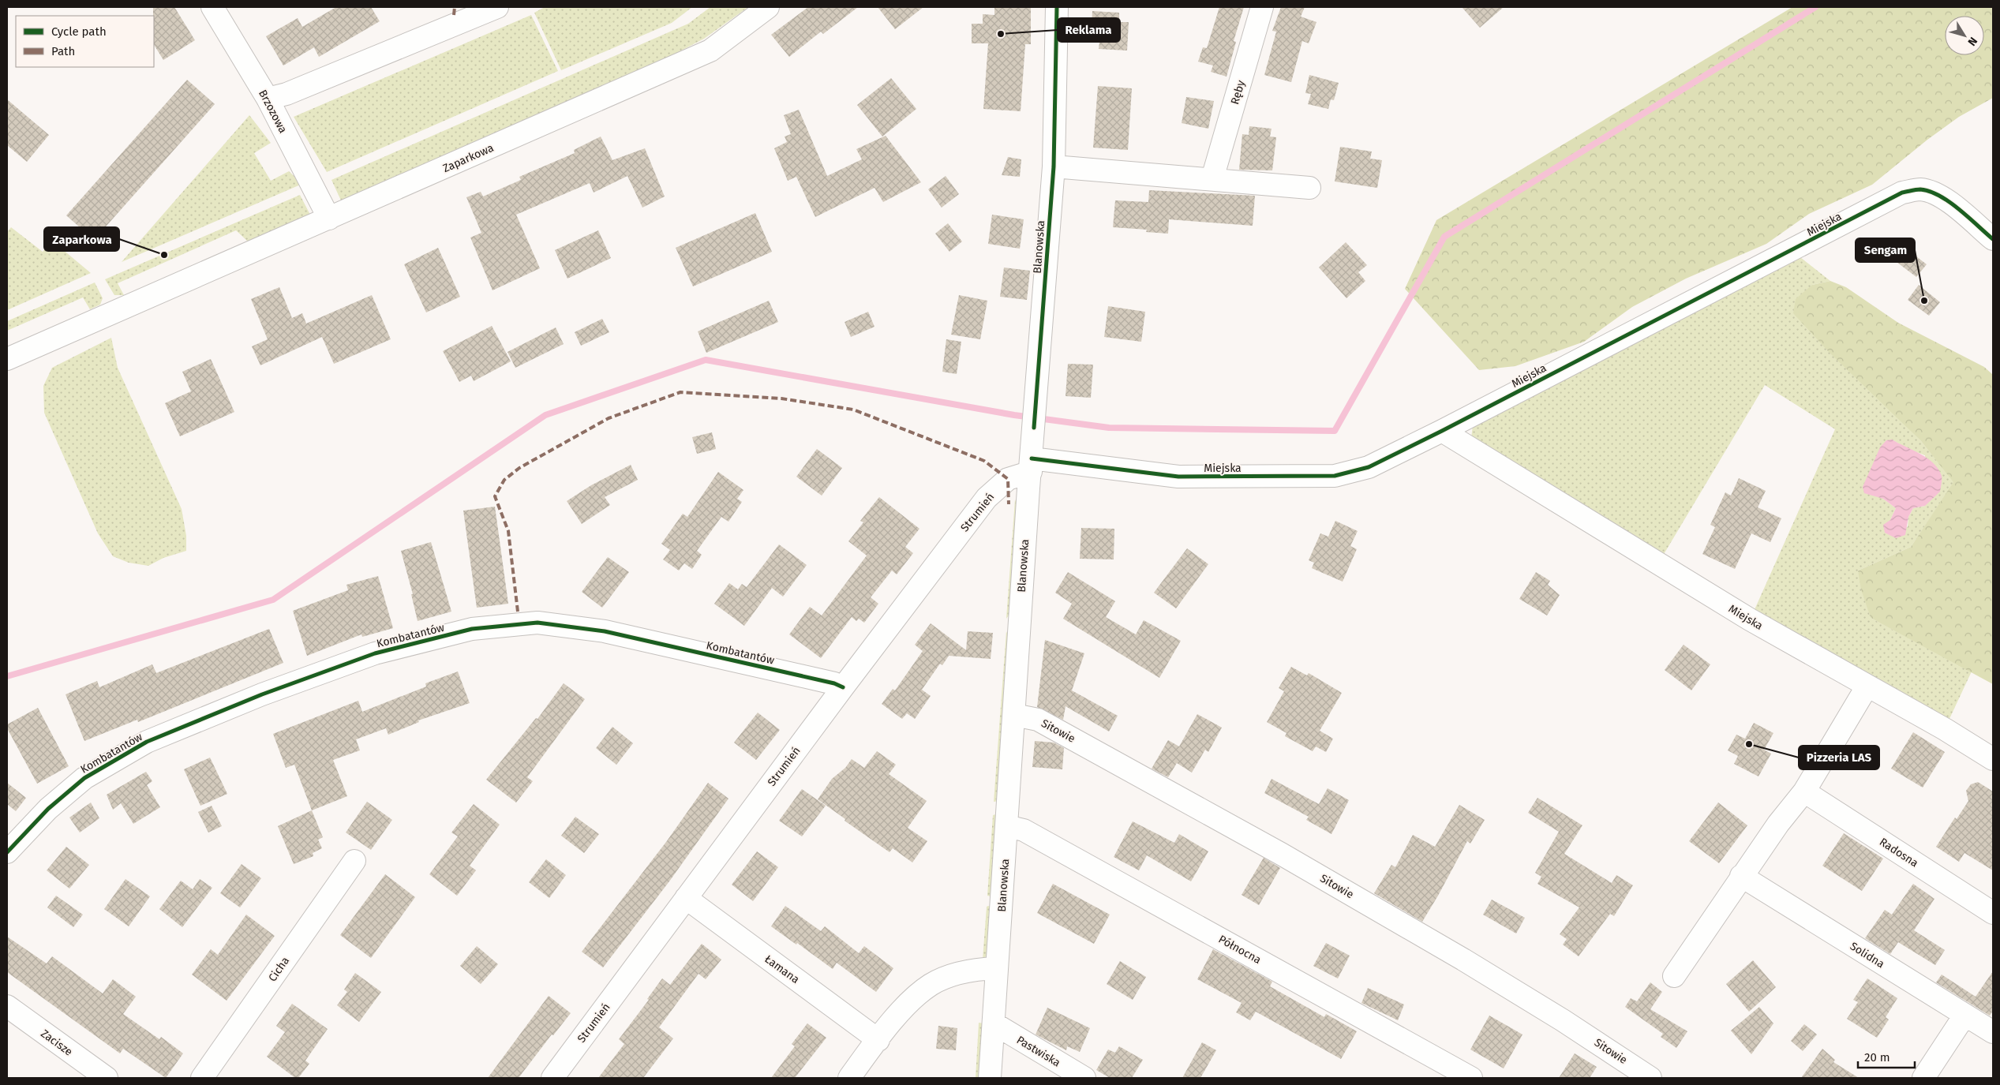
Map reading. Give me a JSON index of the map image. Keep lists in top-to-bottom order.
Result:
{
  "streets": {
    "street": [
      "Ręby",
      "Brzozowa",
      "Zaparkowa",
      "Miejska",
      "Blanowska",
      "Strumień",
      "Kombatantów",
      "Sitowie",
      "Radosna",
      "Północna",
      "Solidna",
      "Cicha",
      "Łamana",
      "Zacisze",
      "Pastwiska"
    ]
  },
  "crossings": [
    ["Brzozowa", "Zaparkowa"],
    ["Miejska", "Blanowska"],
    ["Miejska", "Strumień"],
    ["Blanowska", "Strumień"],
    ["Blanowska", "Sitowie"],
    ["Blanowska", "Północna"],
    ["Blanowska", "Pastwiska"],
    ["Strumień", "Kombatantów"],
    ["Strumień", "Łamana"]
  ],
  "places": [
    "Reklama",
    "Zaparkowa",
    "Sengam",
    "Pizzeria LAS"
  ],
  "legend": ["Cycle path", "Path"],
  "scale_bar": "20 m",
  "north": "bottom right"
}
